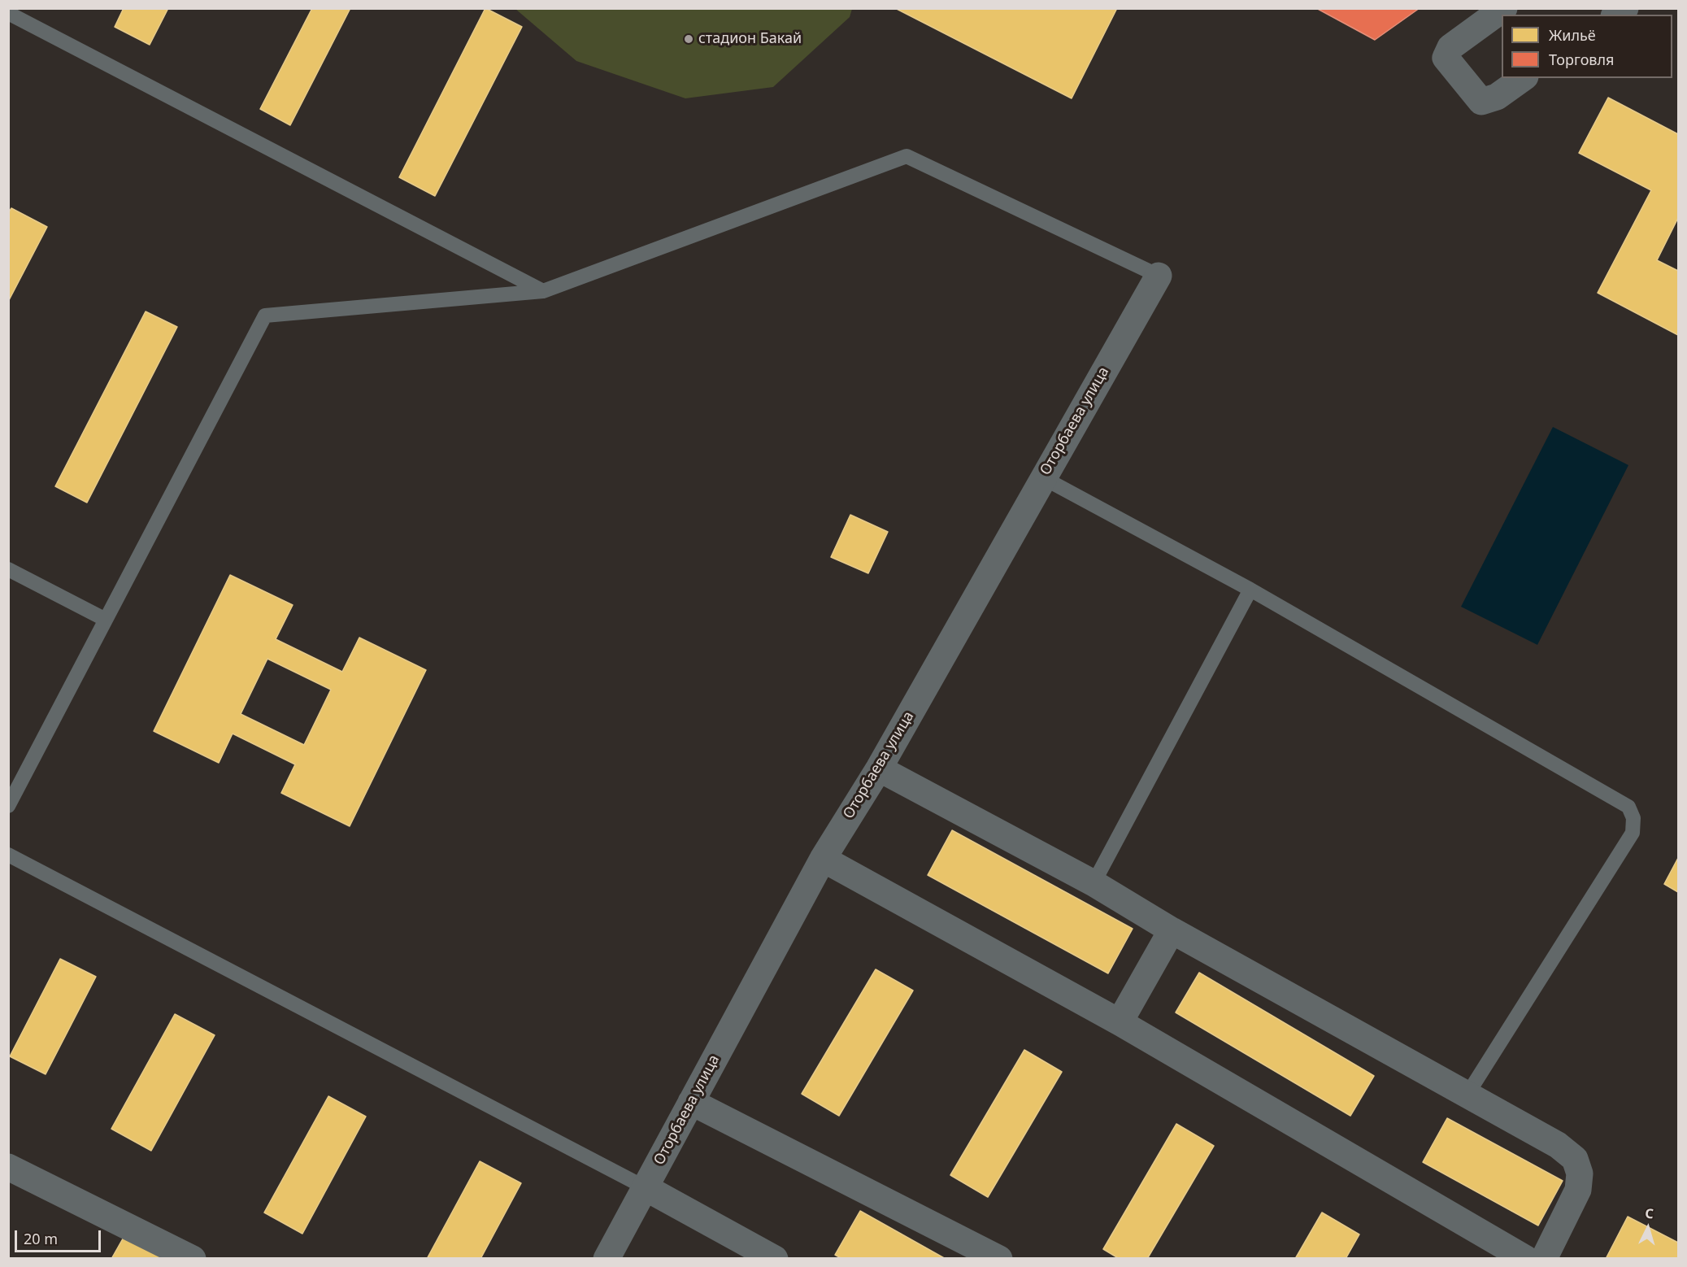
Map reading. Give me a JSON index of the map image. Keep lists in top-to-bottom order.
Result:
{
  "streets": {
    "street": ["Оторбаева улица"]
  },
  "places": ["стадион Бакай"],
  "legend": ["Жильё", "Торговля"],
  "scale_bar": "20 m",
  "north": "top"
}
